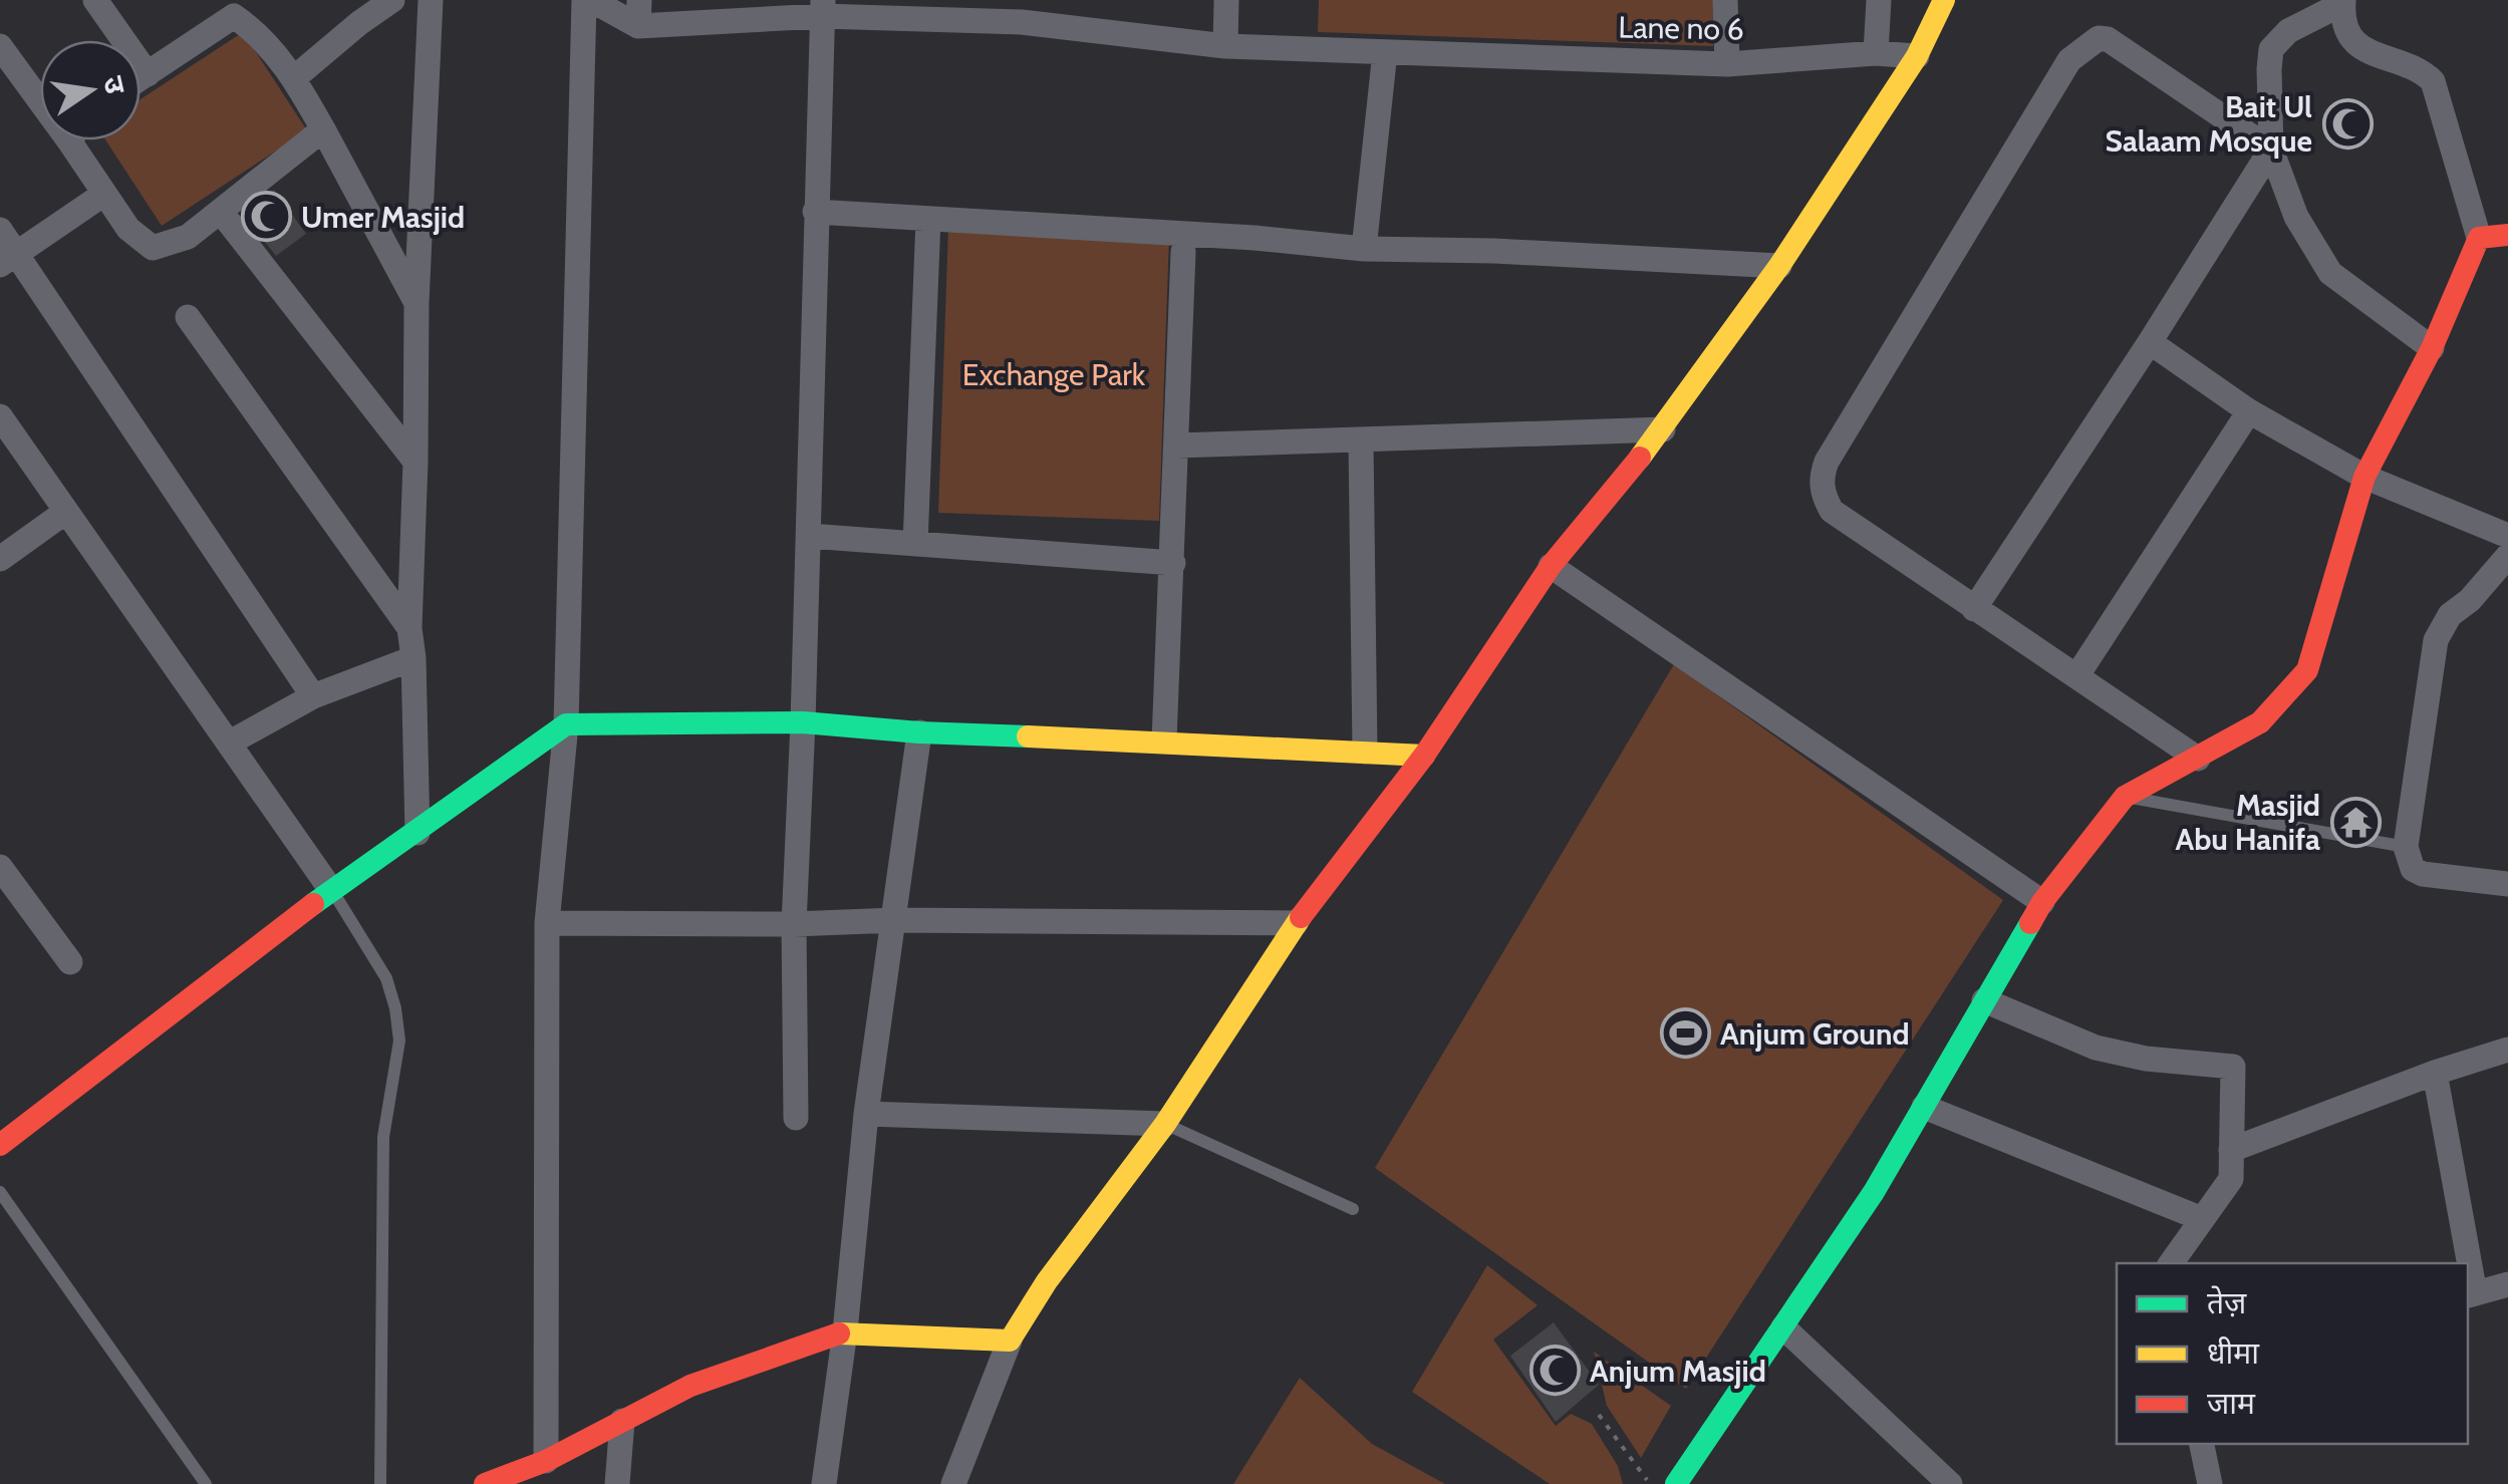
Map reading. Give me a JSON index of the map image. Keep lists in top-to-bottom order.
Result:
{
  "streets": {
    "street": ["Lane no 6"]
  },
  "parks": ["Exchange Park"],
  "places": {
    "mosque": ["Bait Ul Salaam Mosque", "Umer Masjid", "Anjum Masjid"],
    "temple": ["Masjid Abu Hanifa"],
    "sports": ["Anjum Ground"]
  },
  "legend": ["तेज़", "धीमा", "जाम"],
  "north": "right"
}
